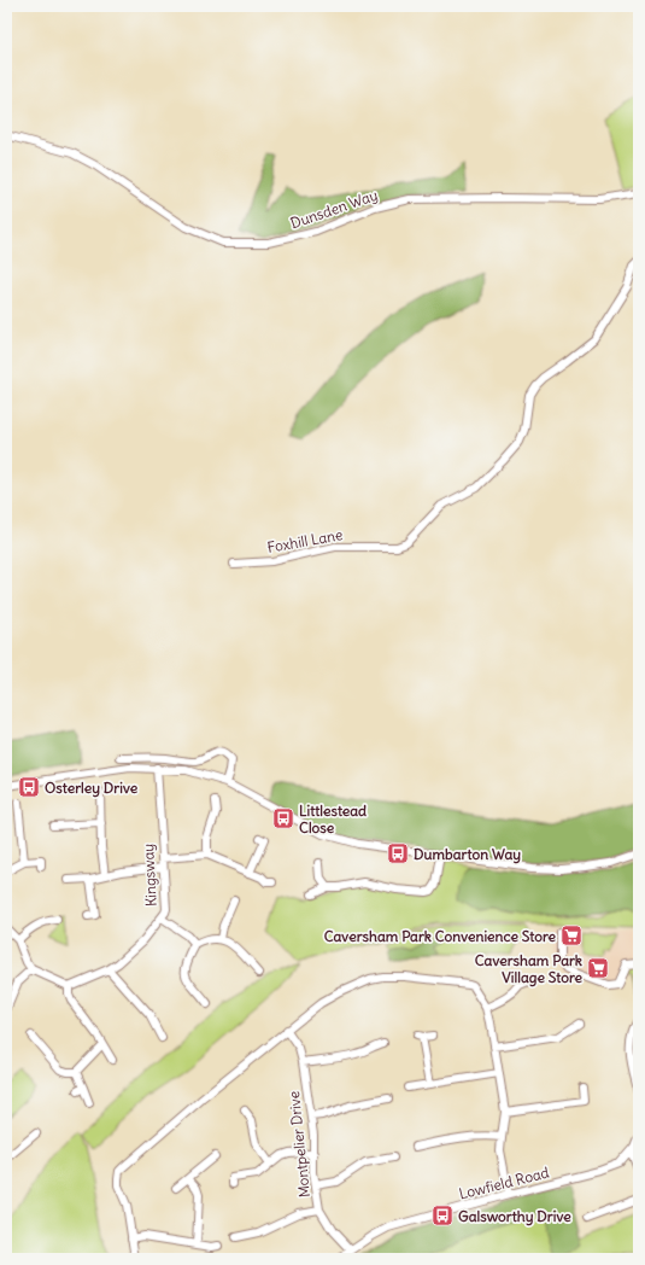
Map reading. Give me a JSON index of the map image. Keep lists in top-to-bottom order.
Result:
{
  "streets": {
    "street": [
      "Dunsden Way",
      "Foxhill Lane",
      "Kingsway",
      "Montpelier Drive",
      "Lowfield Road"
    ]
  },
  "crossings": [
    ["Montpelier Drive", "Lowfield Road"]
  ],
  "places": {
    "bus stop": [
      "Osterley Drive",
      "Littlestead Close",
      "Dumbarton Way",
      "Galsworthy Drive"
    ],
    "supermarket": ["Caversham Park Convenience Store", "Caversham Park Village Store"]
  }
}
